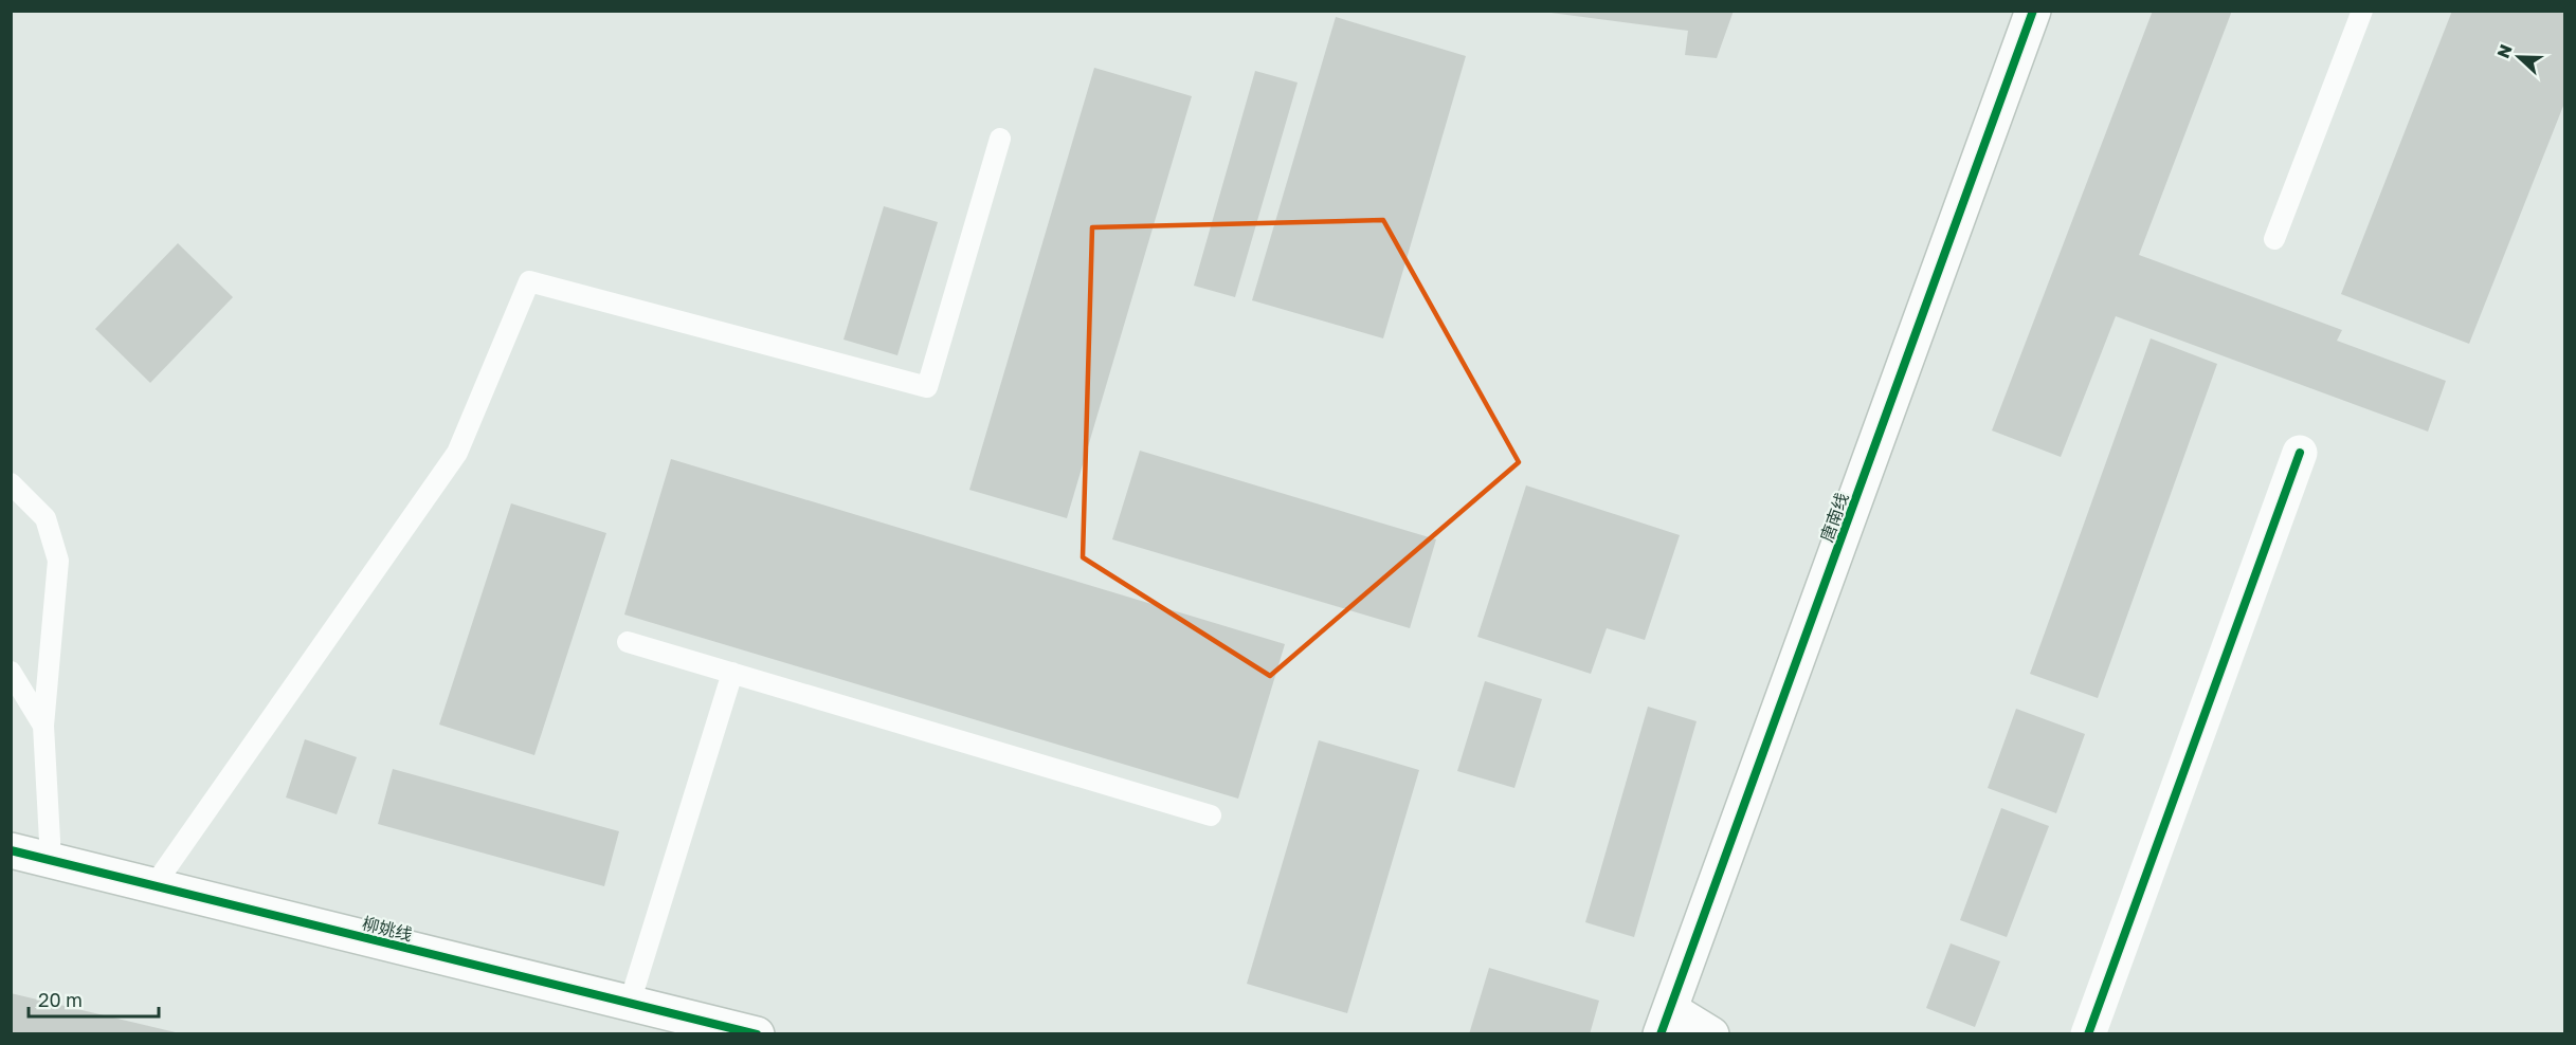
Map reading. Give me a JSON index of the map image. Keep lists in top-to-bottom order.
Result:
{
  "streets": {
    "street": ["唐南线", "柳姚线"]
  },
  "scale_bar": "20 m",
  "north": "left"
}
